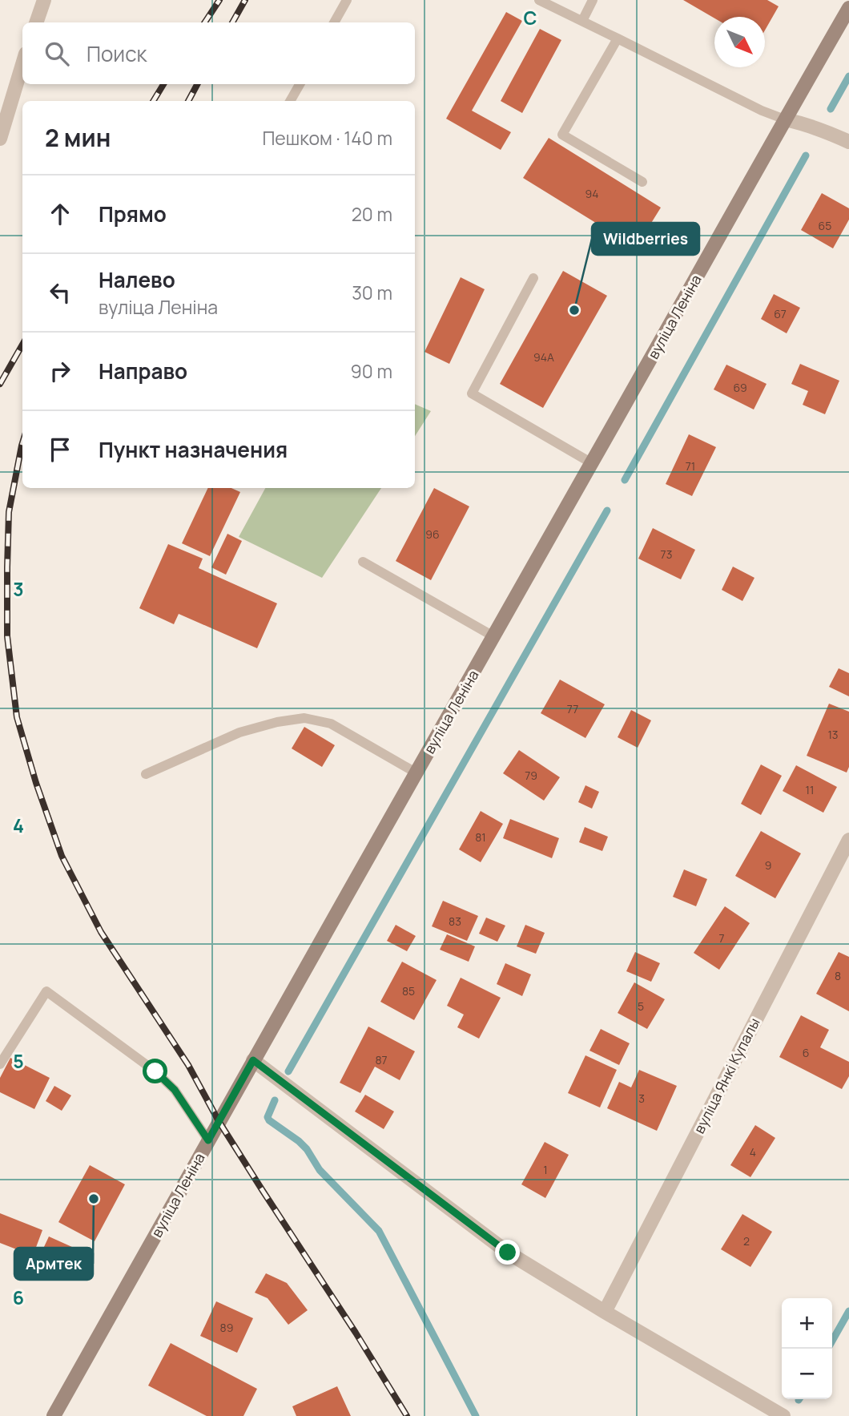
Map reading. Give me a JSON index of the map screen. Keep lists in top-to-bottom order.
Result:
{
  "streets": {
    "main road": ["вуліца Леніна"],
    "street": ["вуліца Янкі Купалы"]
  },
  "places": ["Wildberries", "Армтек"],
  "house_numbers": [
    "94",
    "65",
    "67",
    "94А",
    "69",
    "71",
    "96",
    "73",
    "77",
    "13",
    "79",
    "11",
    "81",
    "9",
    "83",
    "7",
    "8",
    "85",
    "5",
    "6",
    "87",
    "3",
    "4",
    "1",
    "2",
    "89"
  ],
  "north": "bottom right",
  "page": {
    "search": "Поиск",
    "heading": ["2 мин", "Пешком · 140 m"],
    "list": [
      ["Прямо", "20 m"],
      ["Налево", "вуліца Леніна", "30 m"],
      ["Направо", "90 m"],
      "Пункт назначения"
    ],
    "map_buttons": ["+", "−"]
  },
  "grid": {
    "columns": ["C"],
    "rows": [
      "3",
      "4",
      "5",
      "6"
    ]
  }
}
